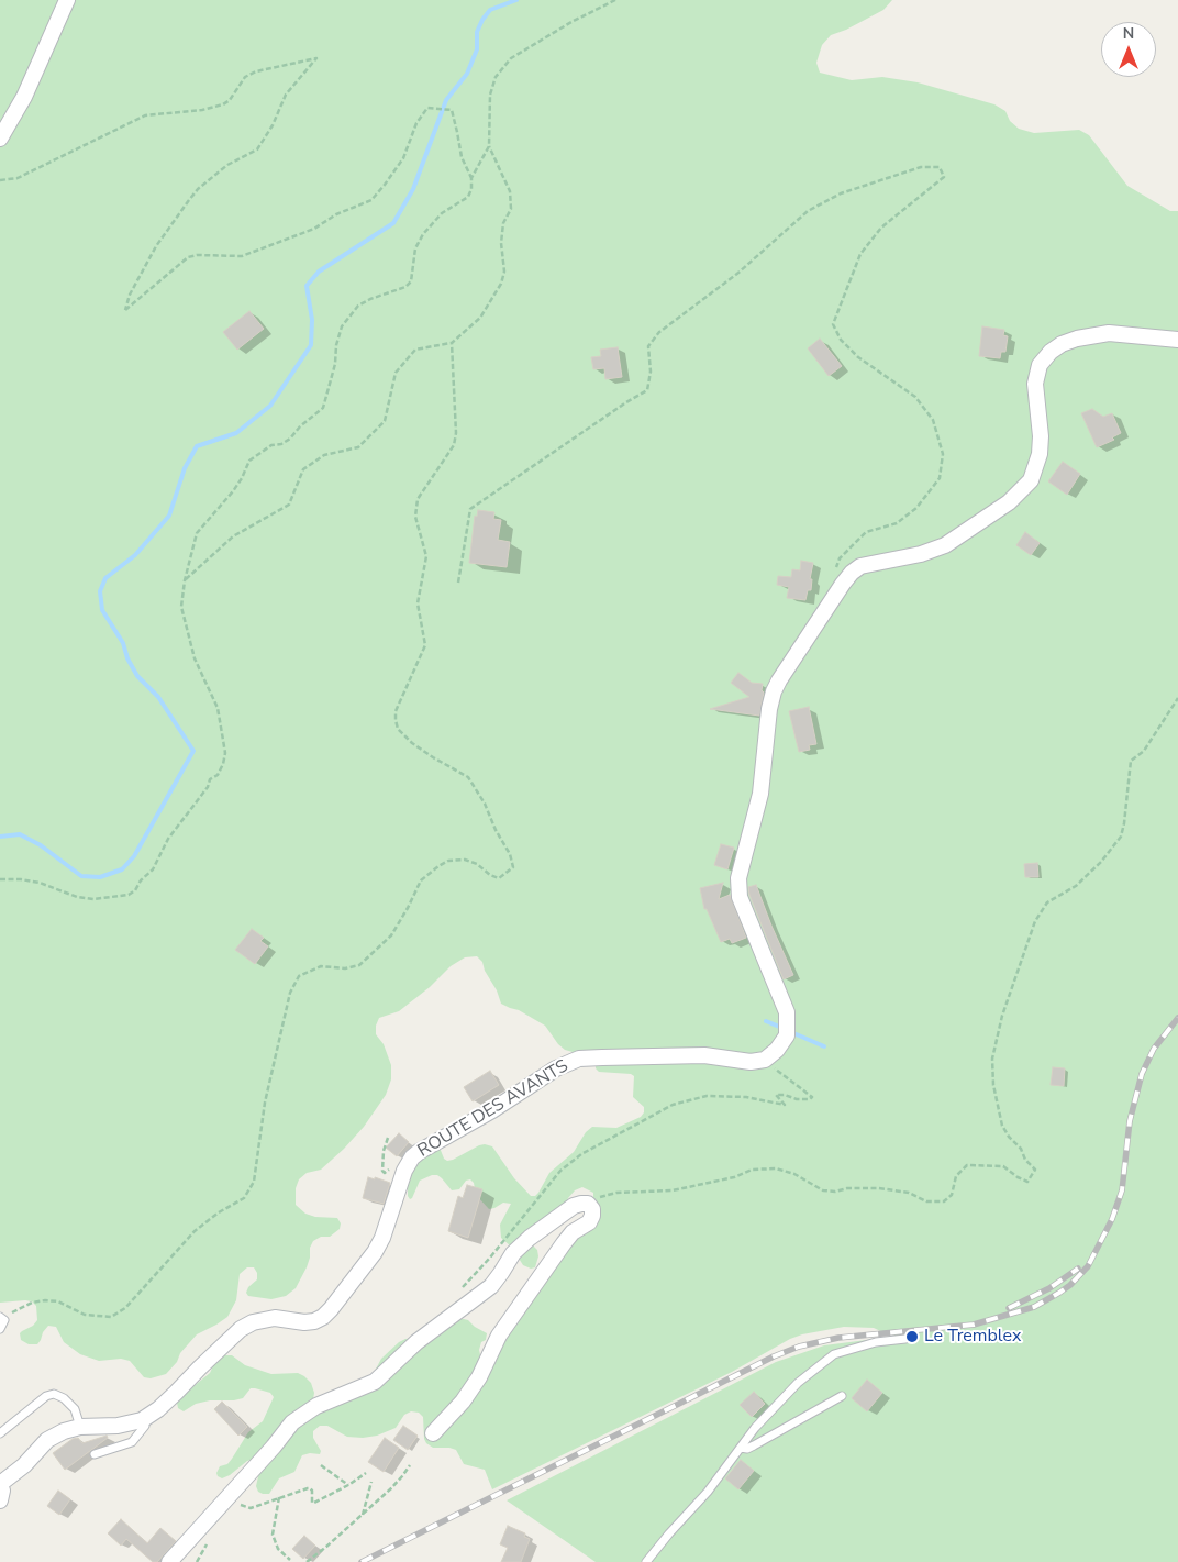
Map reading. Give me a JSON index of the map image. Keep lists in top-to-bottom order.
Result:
{
  "streets": {
    "street": ["ROUTE DES AVANTS"]
  },
  "places": ["Le Tremblex"],
  "north": "top"
}
